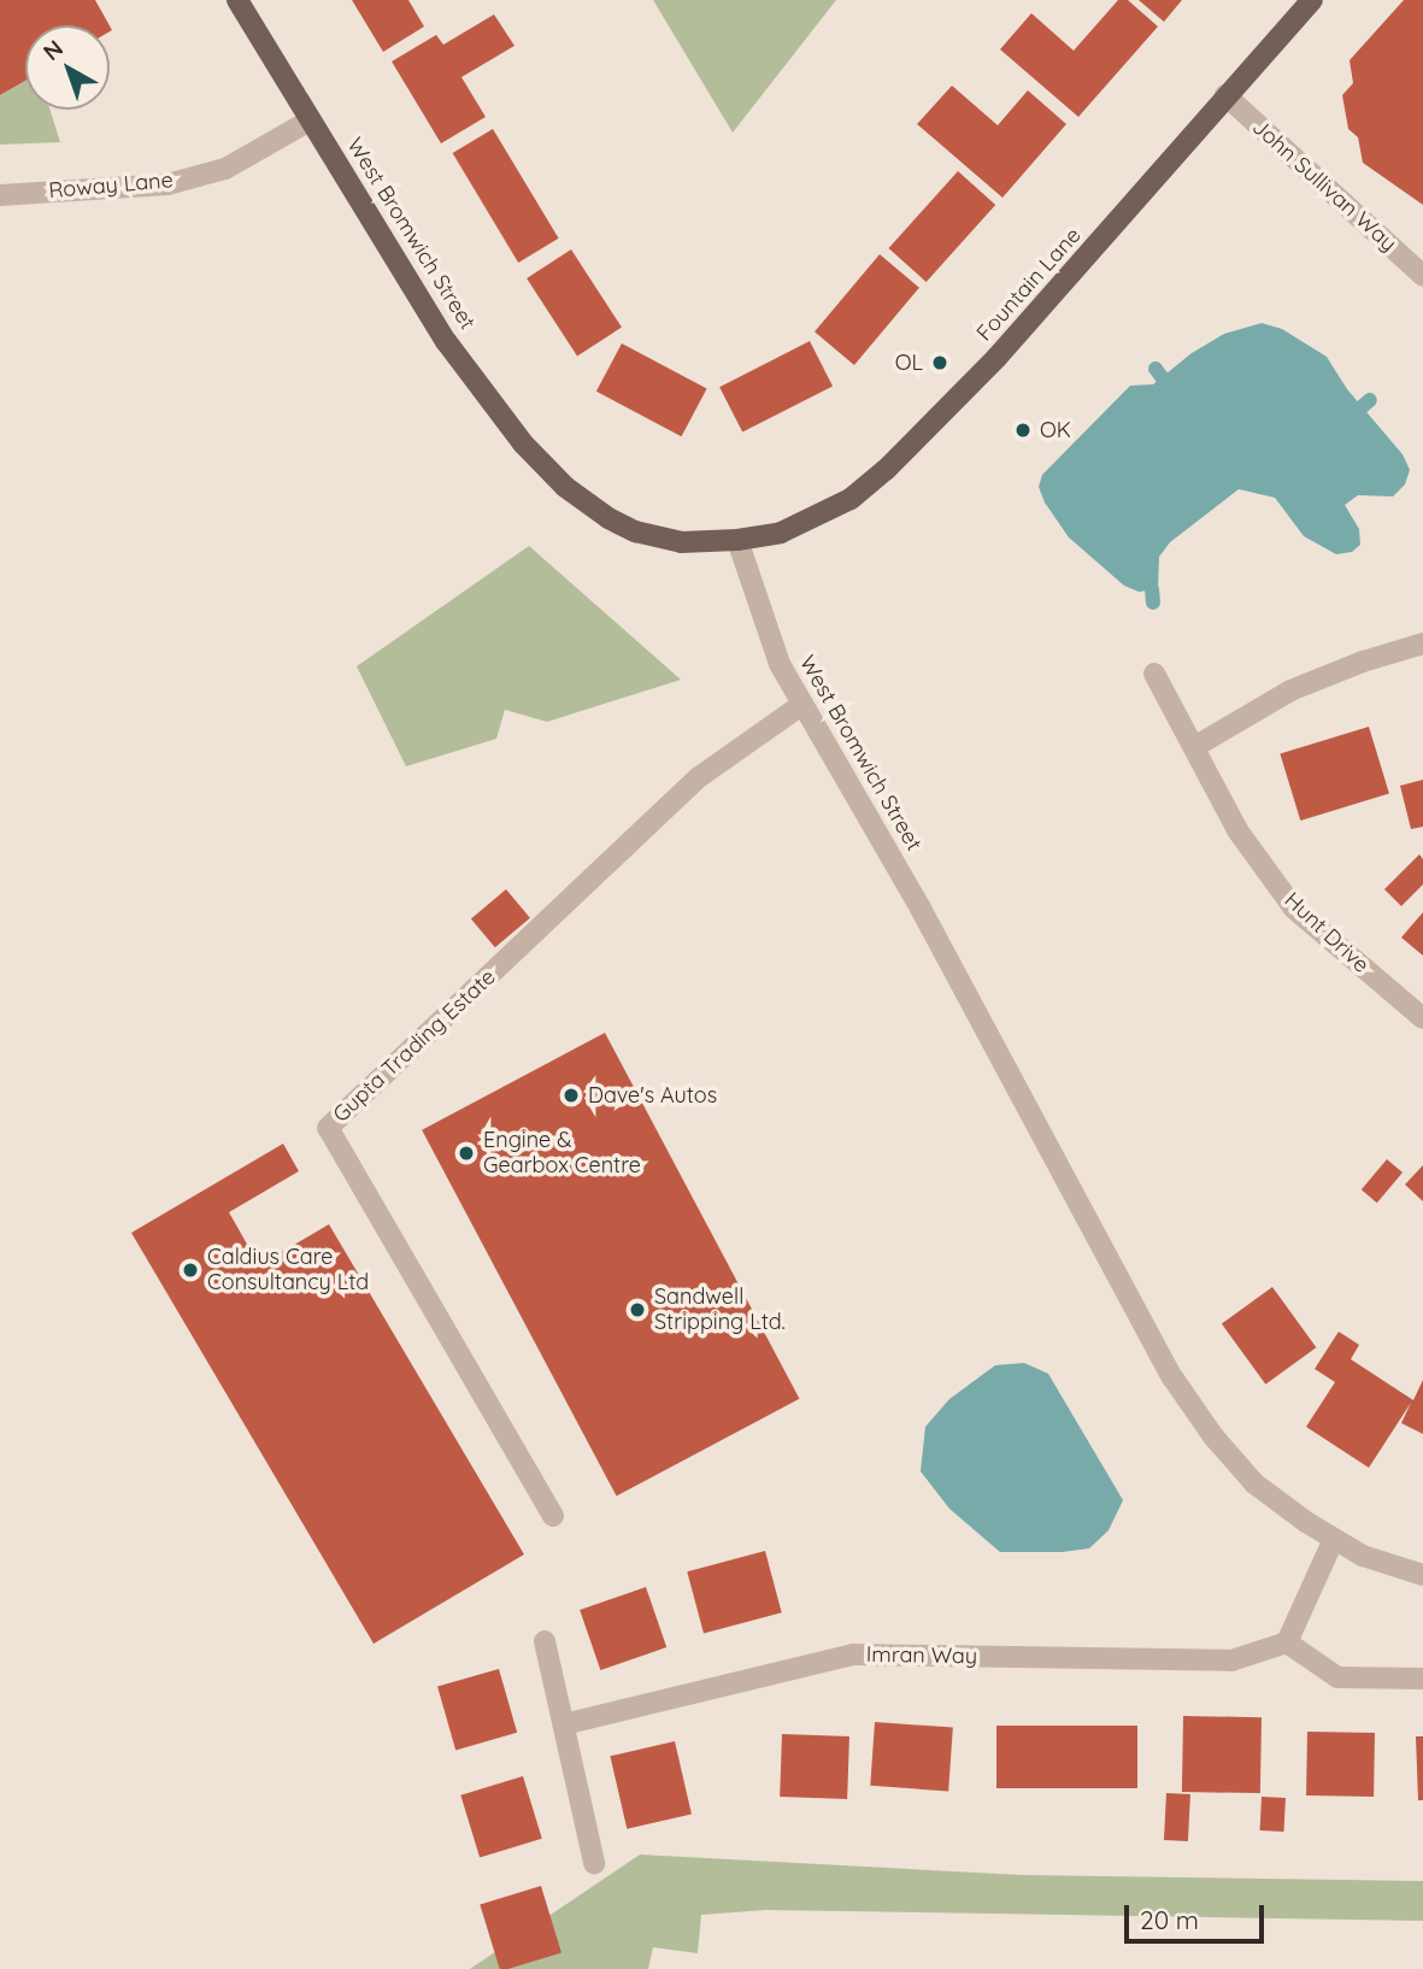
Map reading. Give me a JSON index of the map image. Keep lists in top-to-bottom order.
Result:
{
  "streets": {
    "main road": ["West Bromwich Street", "Fountain Lane"],
    "street": [
      "Roway Lane",
      "John Sullivan Way",
      "Hunt Drive",
      "Gupta Trading Estate",
      "Imran Way"
    ]
  },
  "crossings": [
    ["Roway Lane", "West Bromwich Street"],
    ["John Sullivan Way", "Fountain Lane"],
    ["West Bromwich Street", "Fountain Lane"],
    ["West Bromwich Street", "Gupta Trading Estate"]
  ],
  "places": [
    "OL",
    "OK",
    "Dave's Autos",
    "Engine & Gearbox Centre",
    "Caldius Care Consultancy Ltd",
    "Sandwell Stripping Ltd."
  ],
  "scale_bar": "20 m",
  "north": "top left"
}
